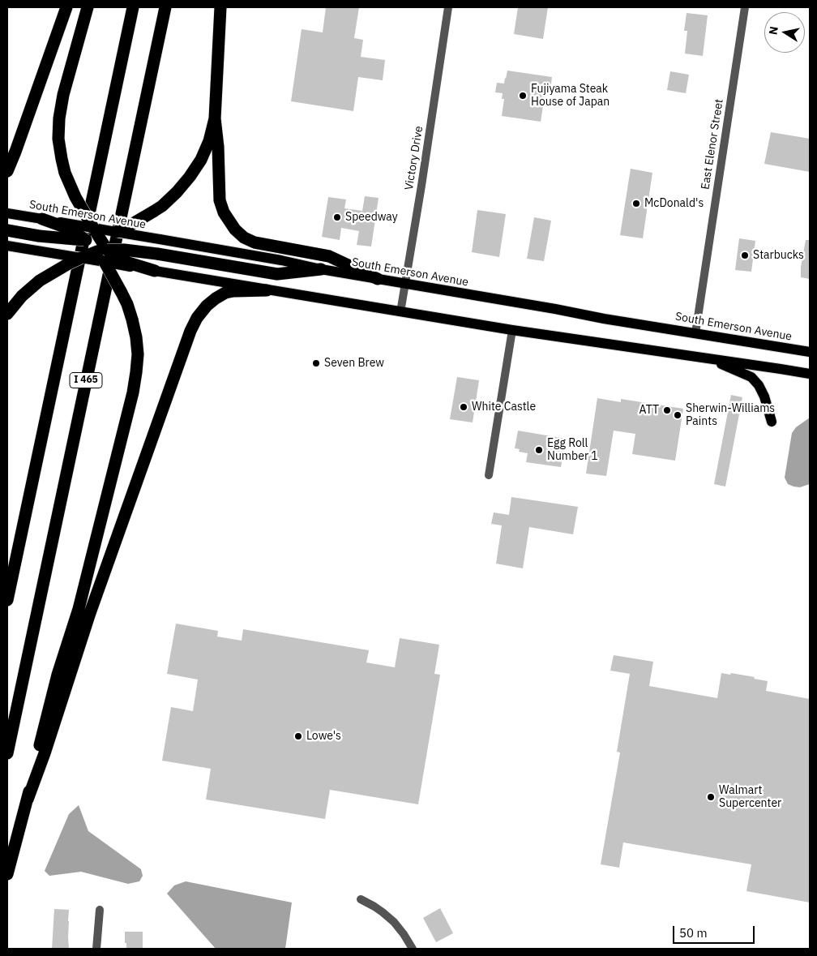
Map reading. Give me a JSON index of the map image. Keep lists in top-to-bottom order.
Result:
{
  "streets": {
    "highway": ["I 465"],
    "main road": ["South Emerson Avenue"],
    "street": ["East Elenor Street", "Victory Drive"]
  },
  "crossings": [
    ["East Elenor Street", "South Emerson Avenue"],
    ["Victory Drive", "South Emerson Avenue"]
  ],
  "places": [
    "Fujiyama Steak House of Japan",
    "McDonald's",
    "Speedway",
    "Starbucks",
    "Seven Brew",
    "White Castle",
    "ATT",
    "Sherwin-Williams Paints",
    "Egg Roll Number 1",
    "Lowe's",
    "Walmart Supercenter"
  ],
  "scale_bar": "50 m",
  "north": "left"
}
